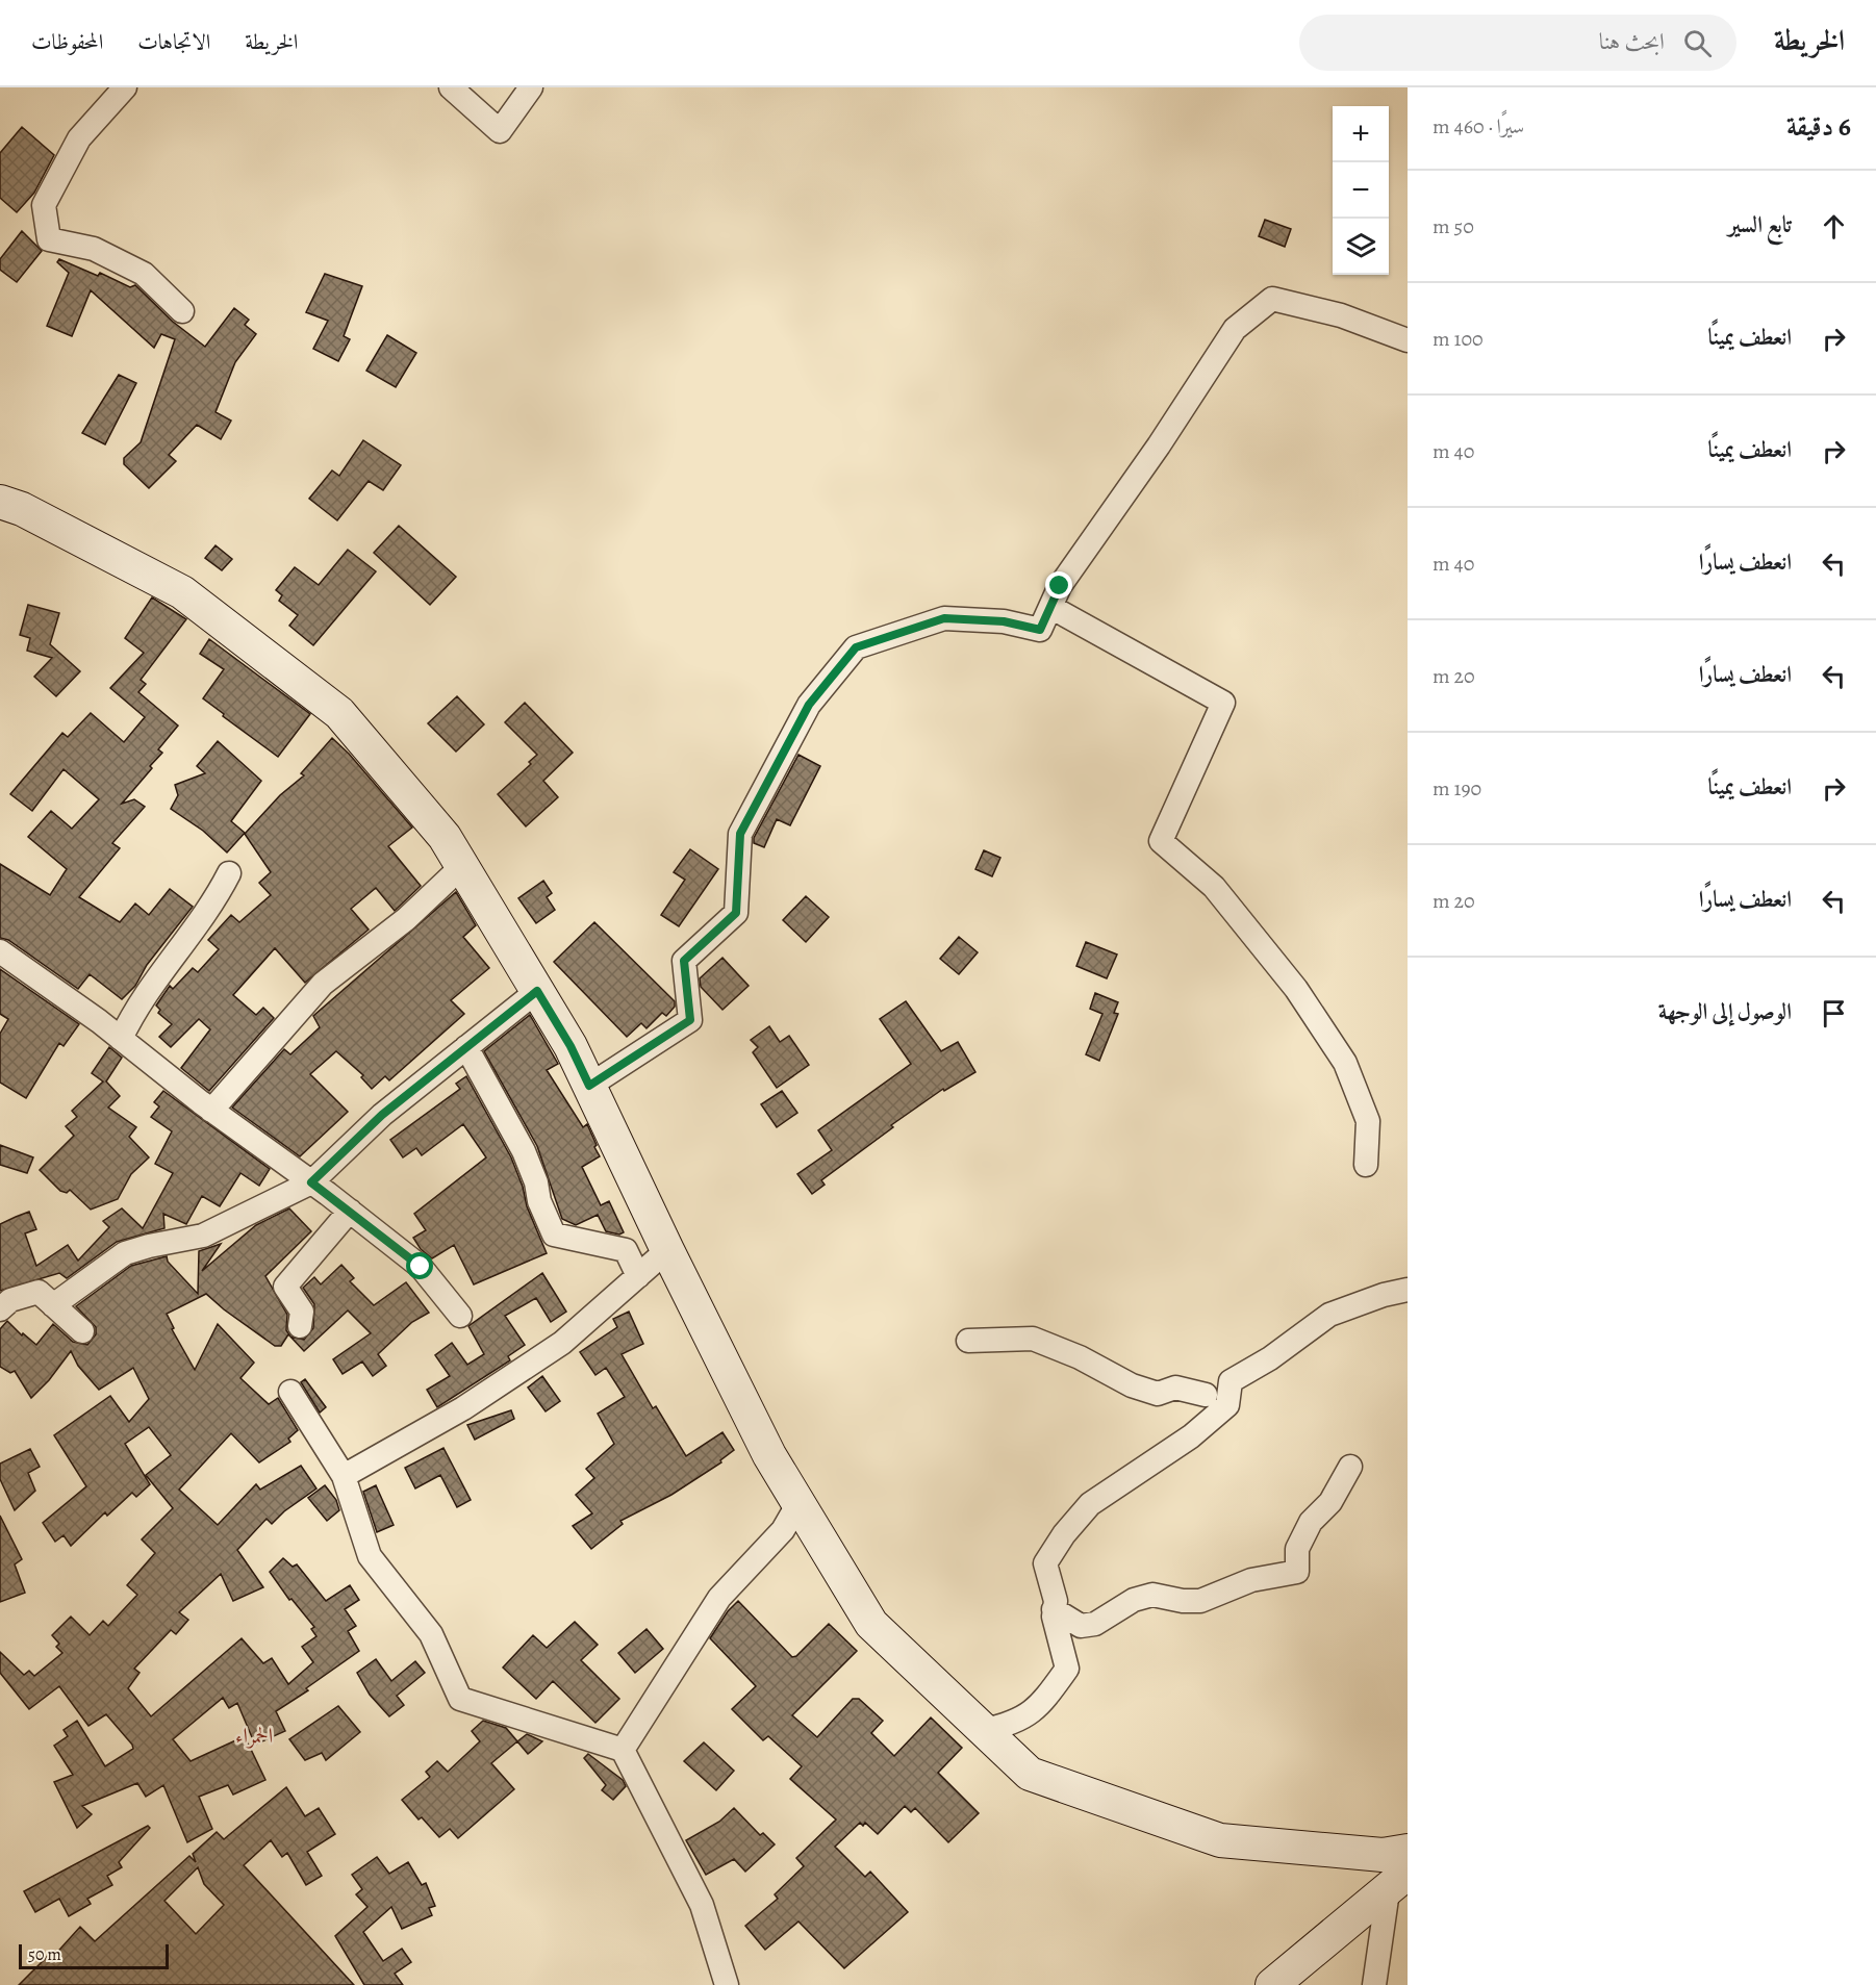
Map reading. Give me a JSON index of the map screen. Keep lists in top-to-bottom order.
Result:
{
  "districts": ["الحمراء"],
  "scale_bar": "50 m",
  "page": {
    "header": "الخريطة",
    "search": "ابحث هنا",
    "nav": ["الخريطة", "الاتجاهات", "المحفوظات"],
    "heading": ["6 دقيقة", "سيرًا · 460 m"],
    "map_buttons": ["+", "−"],
    "list": [
      ["تابع السير", "50 m"],
      ["انعطف يمينًا", "100 m"],
      ["انعطف يمينًا", "40 m"],
      ["انعطف يسارًا", "40 m"],
      ["انعطف يسارًا", "20 m"],
      ["انعطف يمينًا", "190 m"],
      ["انعطف يسارًا", "20 m"],
      "الوصول إلى الوجهة"
    ],
    "scale": "50 m"
  }
}
